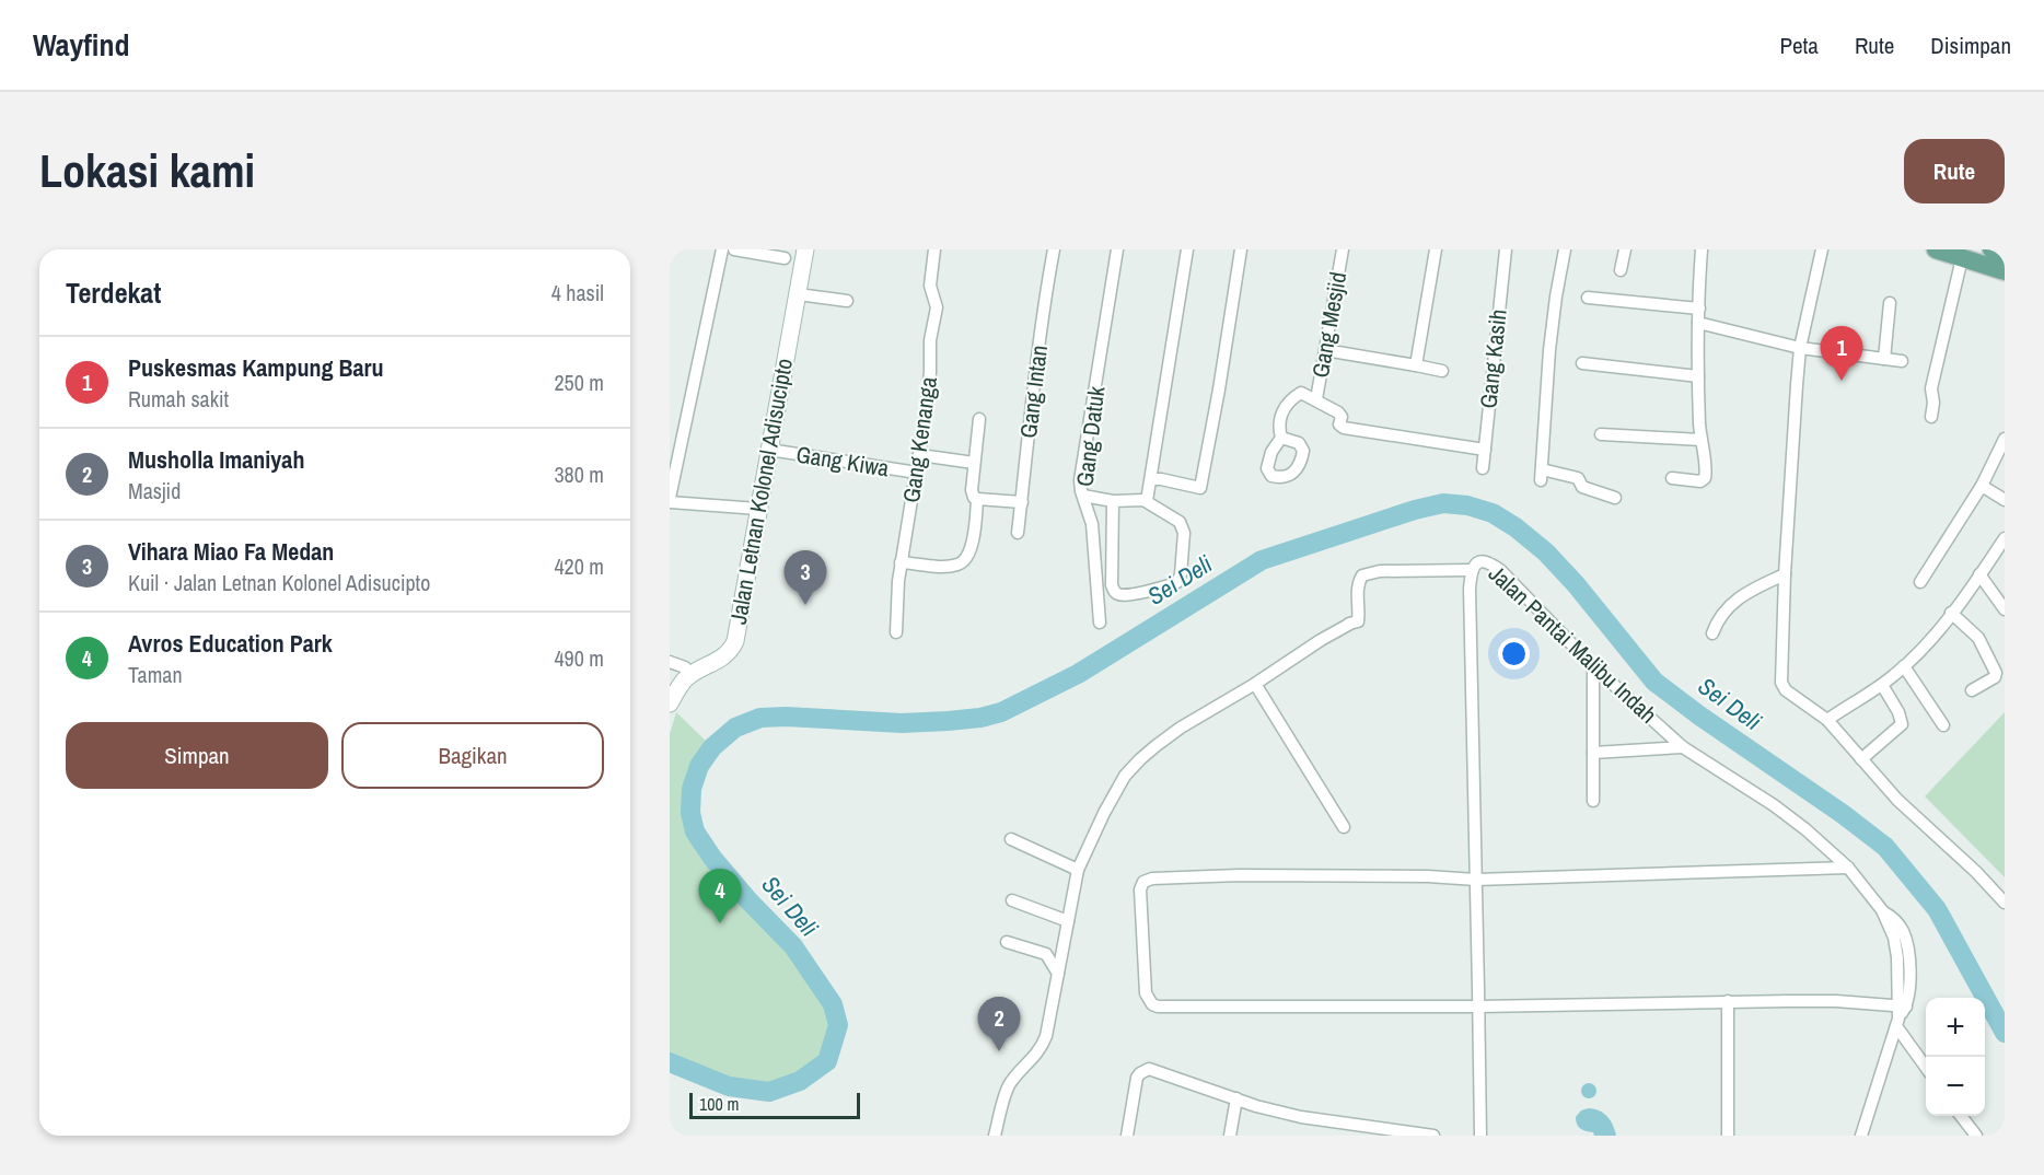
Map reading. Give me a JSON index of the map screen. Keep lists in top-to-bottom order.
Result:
{
  "streets": {
    "main road": ["Jalan Letnan Kolonel Adisucipto"],
    "street": [
      "Gang Mesjid",
      "Gang Kasih",
      "Gang Intan",
      "Gang Datuk",
      "Gang Kenanga",
      "Gang Kiwa",
      "Jalan Pantai Malibu Indah"
    ]
  },
  "crossings": [
    ["Gang Kenanga", "Gang Kiwa"],
    ["Gang Kiwa", "Jalan Letnan Kolonel Adisucipto"]
  ],
  "water": ["Sei Deli"],
  "scale_bar": "100 m",
  "page": {
    "header": "Wayfind",
    "nav": ["Peta", "Rute", "Disimpan"],
    "buttons": [
      "Rute",
      ["Simpan", "Bagikan"]
    ],
    "title": "Lokasi kami",
    "heading": ["Terdekat", "4 hasil"],
    "pins": [
      "1",
      "3",
      "4",
      "2"
    ],
    "list": [
      {
        "mark": "1",
        "name": "Puskesmas Kampung Baru",
        "note": "Rumah sakit",
        "value": "250 m"
      },
      {
        "mark": "2",
        "name": "Musholla Imaniyah",
        "note": "Masjid",
        "value": "380 m"
      },
      {
        "mark": "3",
        "name": "Vihara Miao Fa Medan",
        "note": "Kuil · Jalan Letnan Kolonel Adisucipto",
        "value": "420 m"
      },
      {
        "mark": "4",
        "name": "Avros Education Park",
        "note": "Taman",
        "value": "490 m"
      }
    ],
    "map_buttons": ["+", "−"],
    "scale": "100 m"
  }
}
